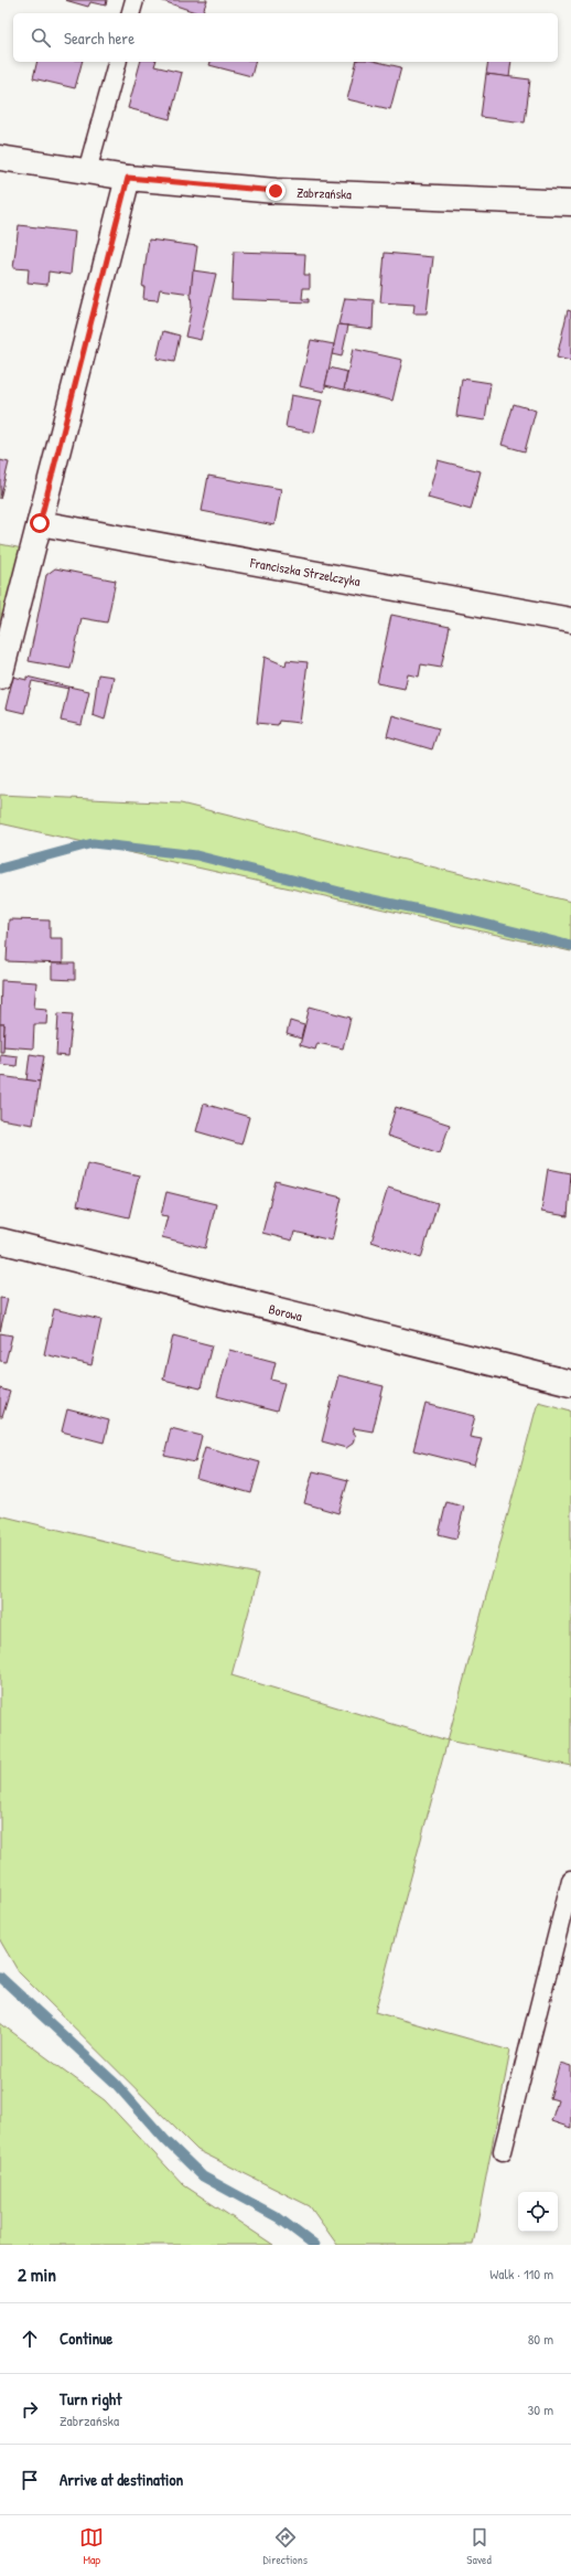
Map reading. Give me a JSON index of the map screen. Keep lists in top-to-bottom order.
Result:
{
  "streets": {
    "street": ["Zabrzańska", "Franciszka Strzelczyka", "Borowa"]
  },
  "page": {
    "search": "Search here",
    "heading": ["2 min", "Walk · 110 m"],
    "list": [
      ["Continue", "80 m"],
      ["Turn right", "Zabrzańska", "30 m"],
      "Arrive at destination"
    ],
    "nav": ["Map", "Directions", "Saved"]
  }
}
